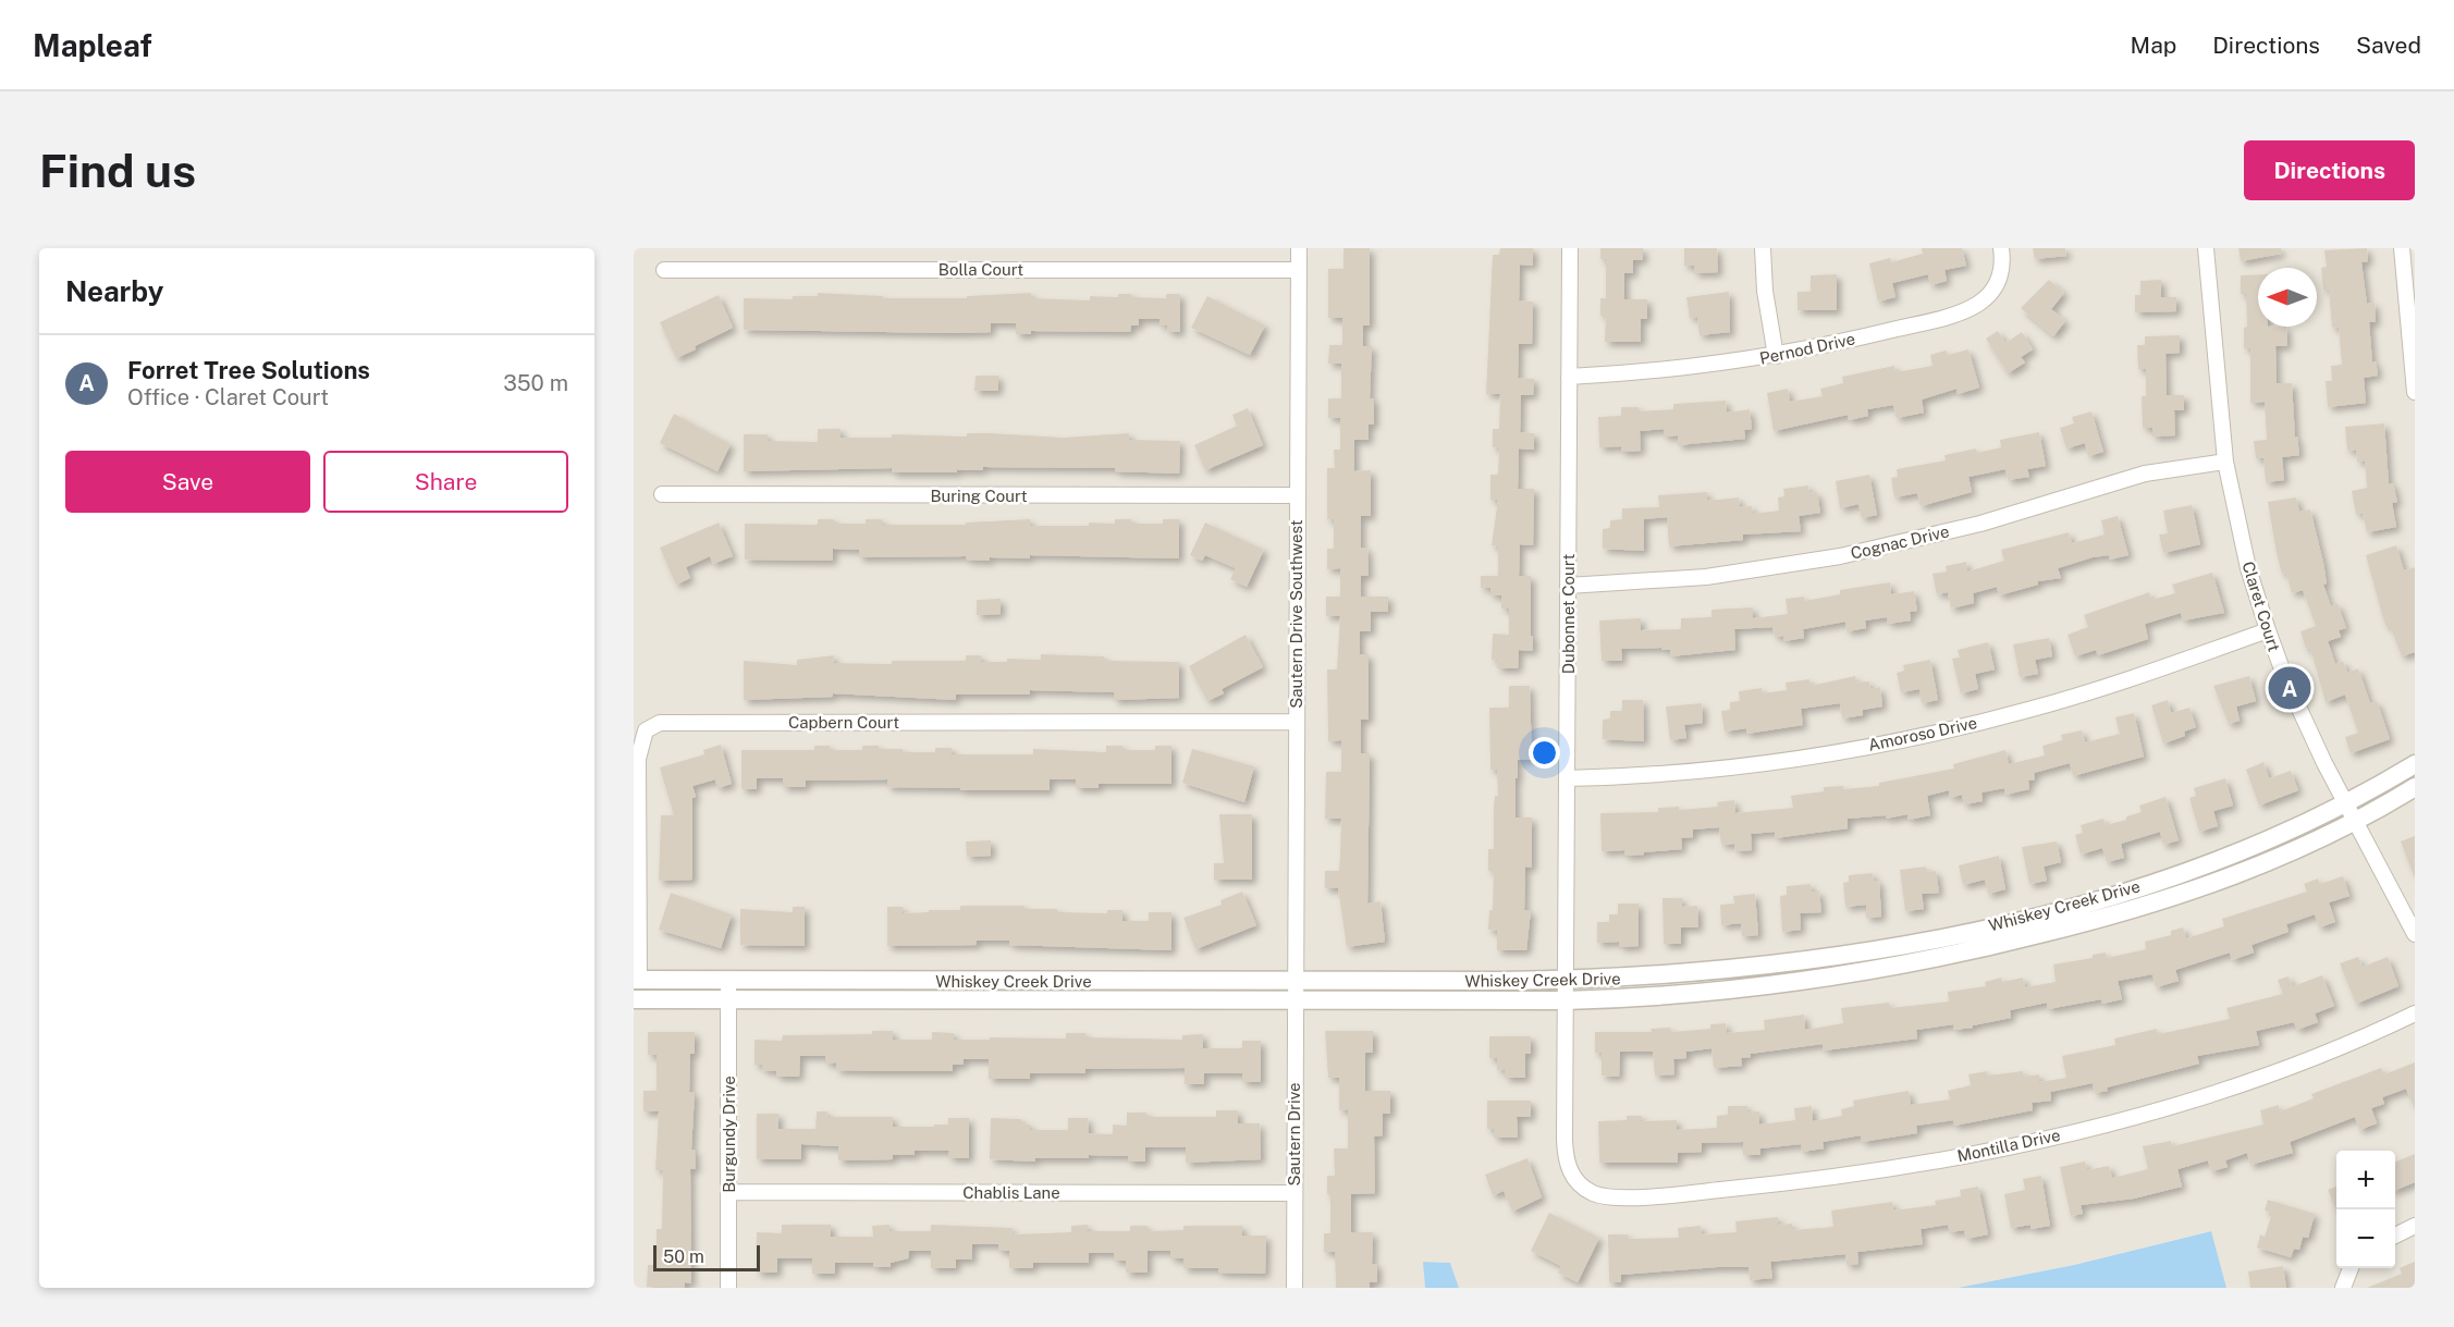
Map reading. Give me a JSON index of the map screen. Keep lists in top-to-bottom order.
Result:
{
  "streets": {
    "street": [
      "Bolla Court",
      "Pernod Drive",
      "Buring Court",
      "Cognac Drive",
      "Claret Court",
      "Sautern Drive Southwest",
      "Dubonnet Court",
      "Capbern Court",
      "Amoroso Drive",
      "Whiskey Creek Drive",
      "Burgundy Drive",
      "Sautern Drive",
      "Montilla Drive",
      "Chablis Lane"
    ]
  },
  "crossings": [
    ["Bolla Court", "Sautern Drive Southwest"],
    ["Pernod Drive", "Dubonnet Court"],
    ["Buring Court", "Sautern Drive Southwest"],
    ["Cognac Drive", "Claret Court"],
    ["Cognac Drive", "Dubonnet Court"],
    ["Claret Court", "Amoroso Drive"],
    ["Claret Court", "Whiskey Creek Drive"],
    ["Sautern Drive Southwest", "Capbern Court"],
    ["Sautern Drive Southwest", "Whiskey Creek Drive"],
    ["Sautern Drive Southwest", "Sautern Drive"],
    ["Dubonnet Court", "Amoroso Drive"],
    ["Dubonnet Court", "Whiskey Creek Drive"],
    ["Dubonnet Court", "Montilla Drive"],
    ["Capbern Court", "Whiskey Creek Drive"],
    ["Whiskey Creek Drive", "Burgundy Drive"],
    ["Whiskey Creek Drive", "Sautern Drive"],
    ["Burgundy Drive", "Chablis Lane"],
    ["Sautern Drive", "Chablis Lane"]
  ],
  "scale_bar": "50 m",
  "north": "left",
  "page": {
    "header": "Mapleaf",
    "nav": ["Map", "Directions", "Saved"],
    "buttons": [
      "Directions",
      ["Save", "Share"]
    ],
    "title": "Find us",
    "heading": "Nearby",
    "list": [
      {
        "mark": "A",
        "name": "Forret Tree Solutions",
        "note": "Office · Claret Court",
        "value": "350 m"
      }
    ],
    "pins": "A",
    "map_buttons": ["+", "−"],
    "scale": "50 m"
  }
}
